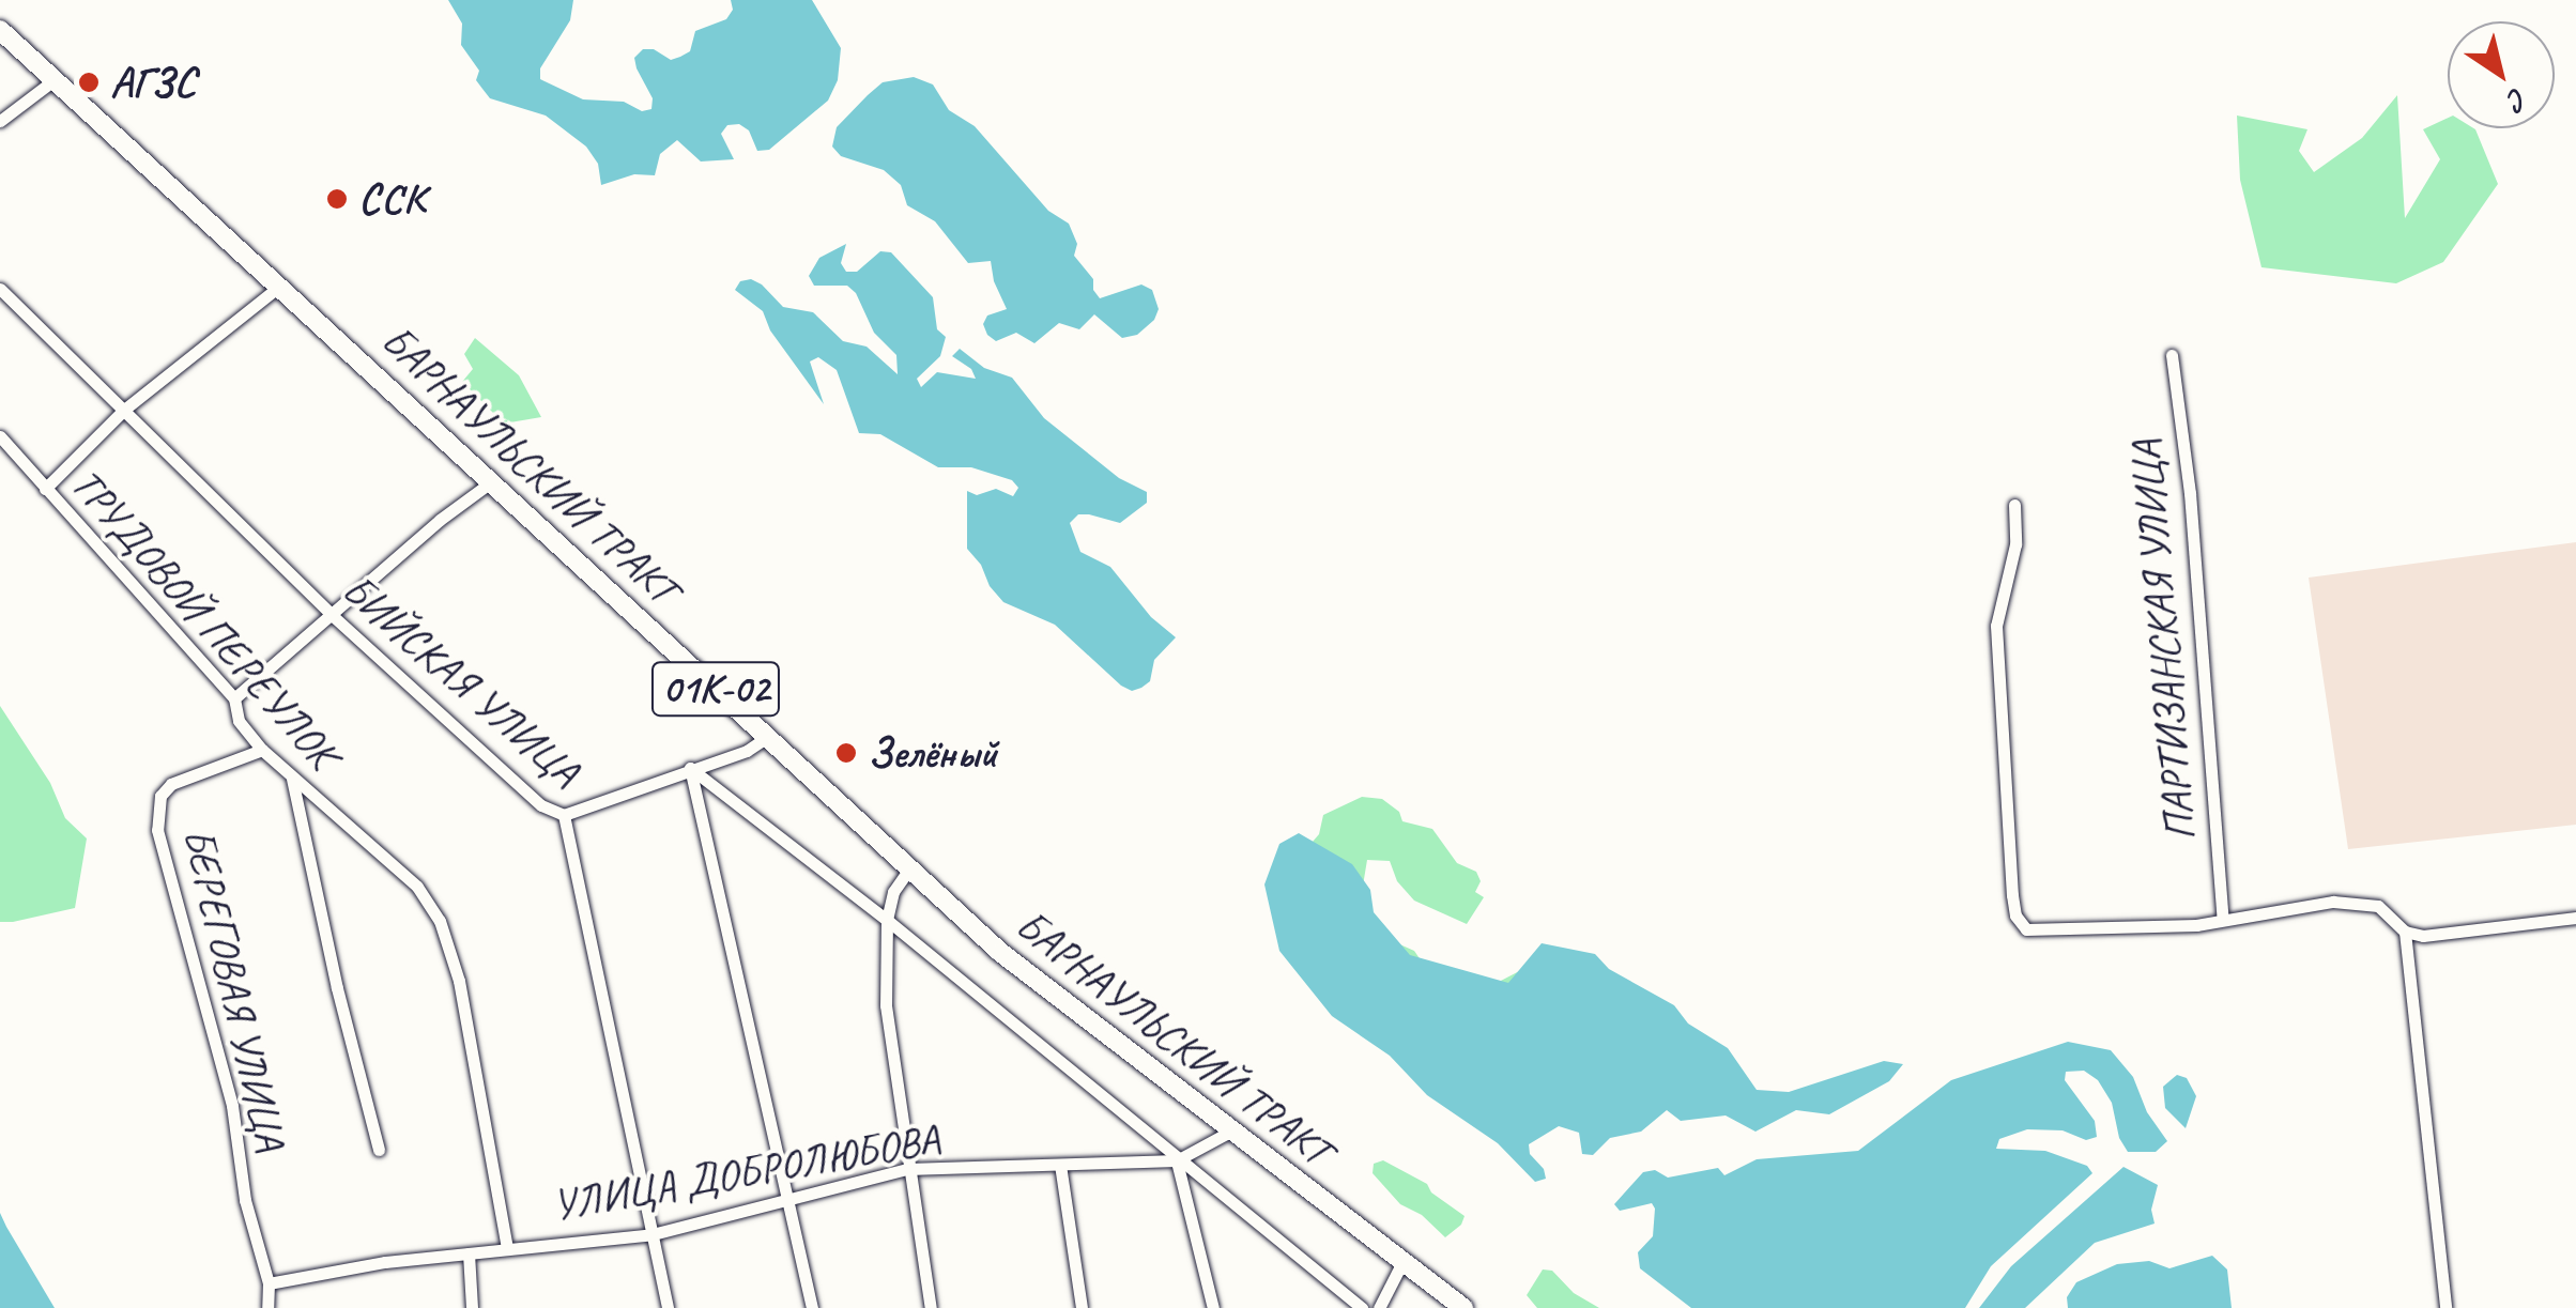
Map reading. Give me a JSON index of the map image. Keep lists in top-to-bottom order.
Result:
{
  "streets": {
    "main road": ["БАРНАУЛЬСКИЙ ТРАКТ", "01К-02"],
    "street": [
      "ТРУДОВОЙ ПЕРЕУЛОК",
      "ПАРТИЗАНСКАЯ УЛИЦА",
      "БИЙСКАЯ УЛИЦА",
      "БЕРЕГОВАЯ УЛИЦА",
      "УЛИЦА ДОБРОЛЮБОВА"
    ]
  },
  "crossings": [
    ["БАРНАУЛЬСКИЙ ТРАКТ", "УЛИЦА ДОБРОЛЮБОВА"],
    ["ТРУДОВОЙ ПЕРЕУЛОК", "БЕРЕГОВАЯ УЛИЦА"],
    ["ТРУДОВОЙ ПЕРЕУЛОК", "УЛИЦА ДОБРОЛЮБОВА"],
    ["БИЙСКАЯ УЛИЦА", "УЛИЦА ДОБРОЛЮБОВА"],
    ["БЕРЕГОВАЯ УЛИЦА", "УЛИЦА ДОБРОЛЮБОВА"]
  ],
  "places": ["АГЗС", "ССК", "Зелёный"],
  "north": "bottom right"
}
